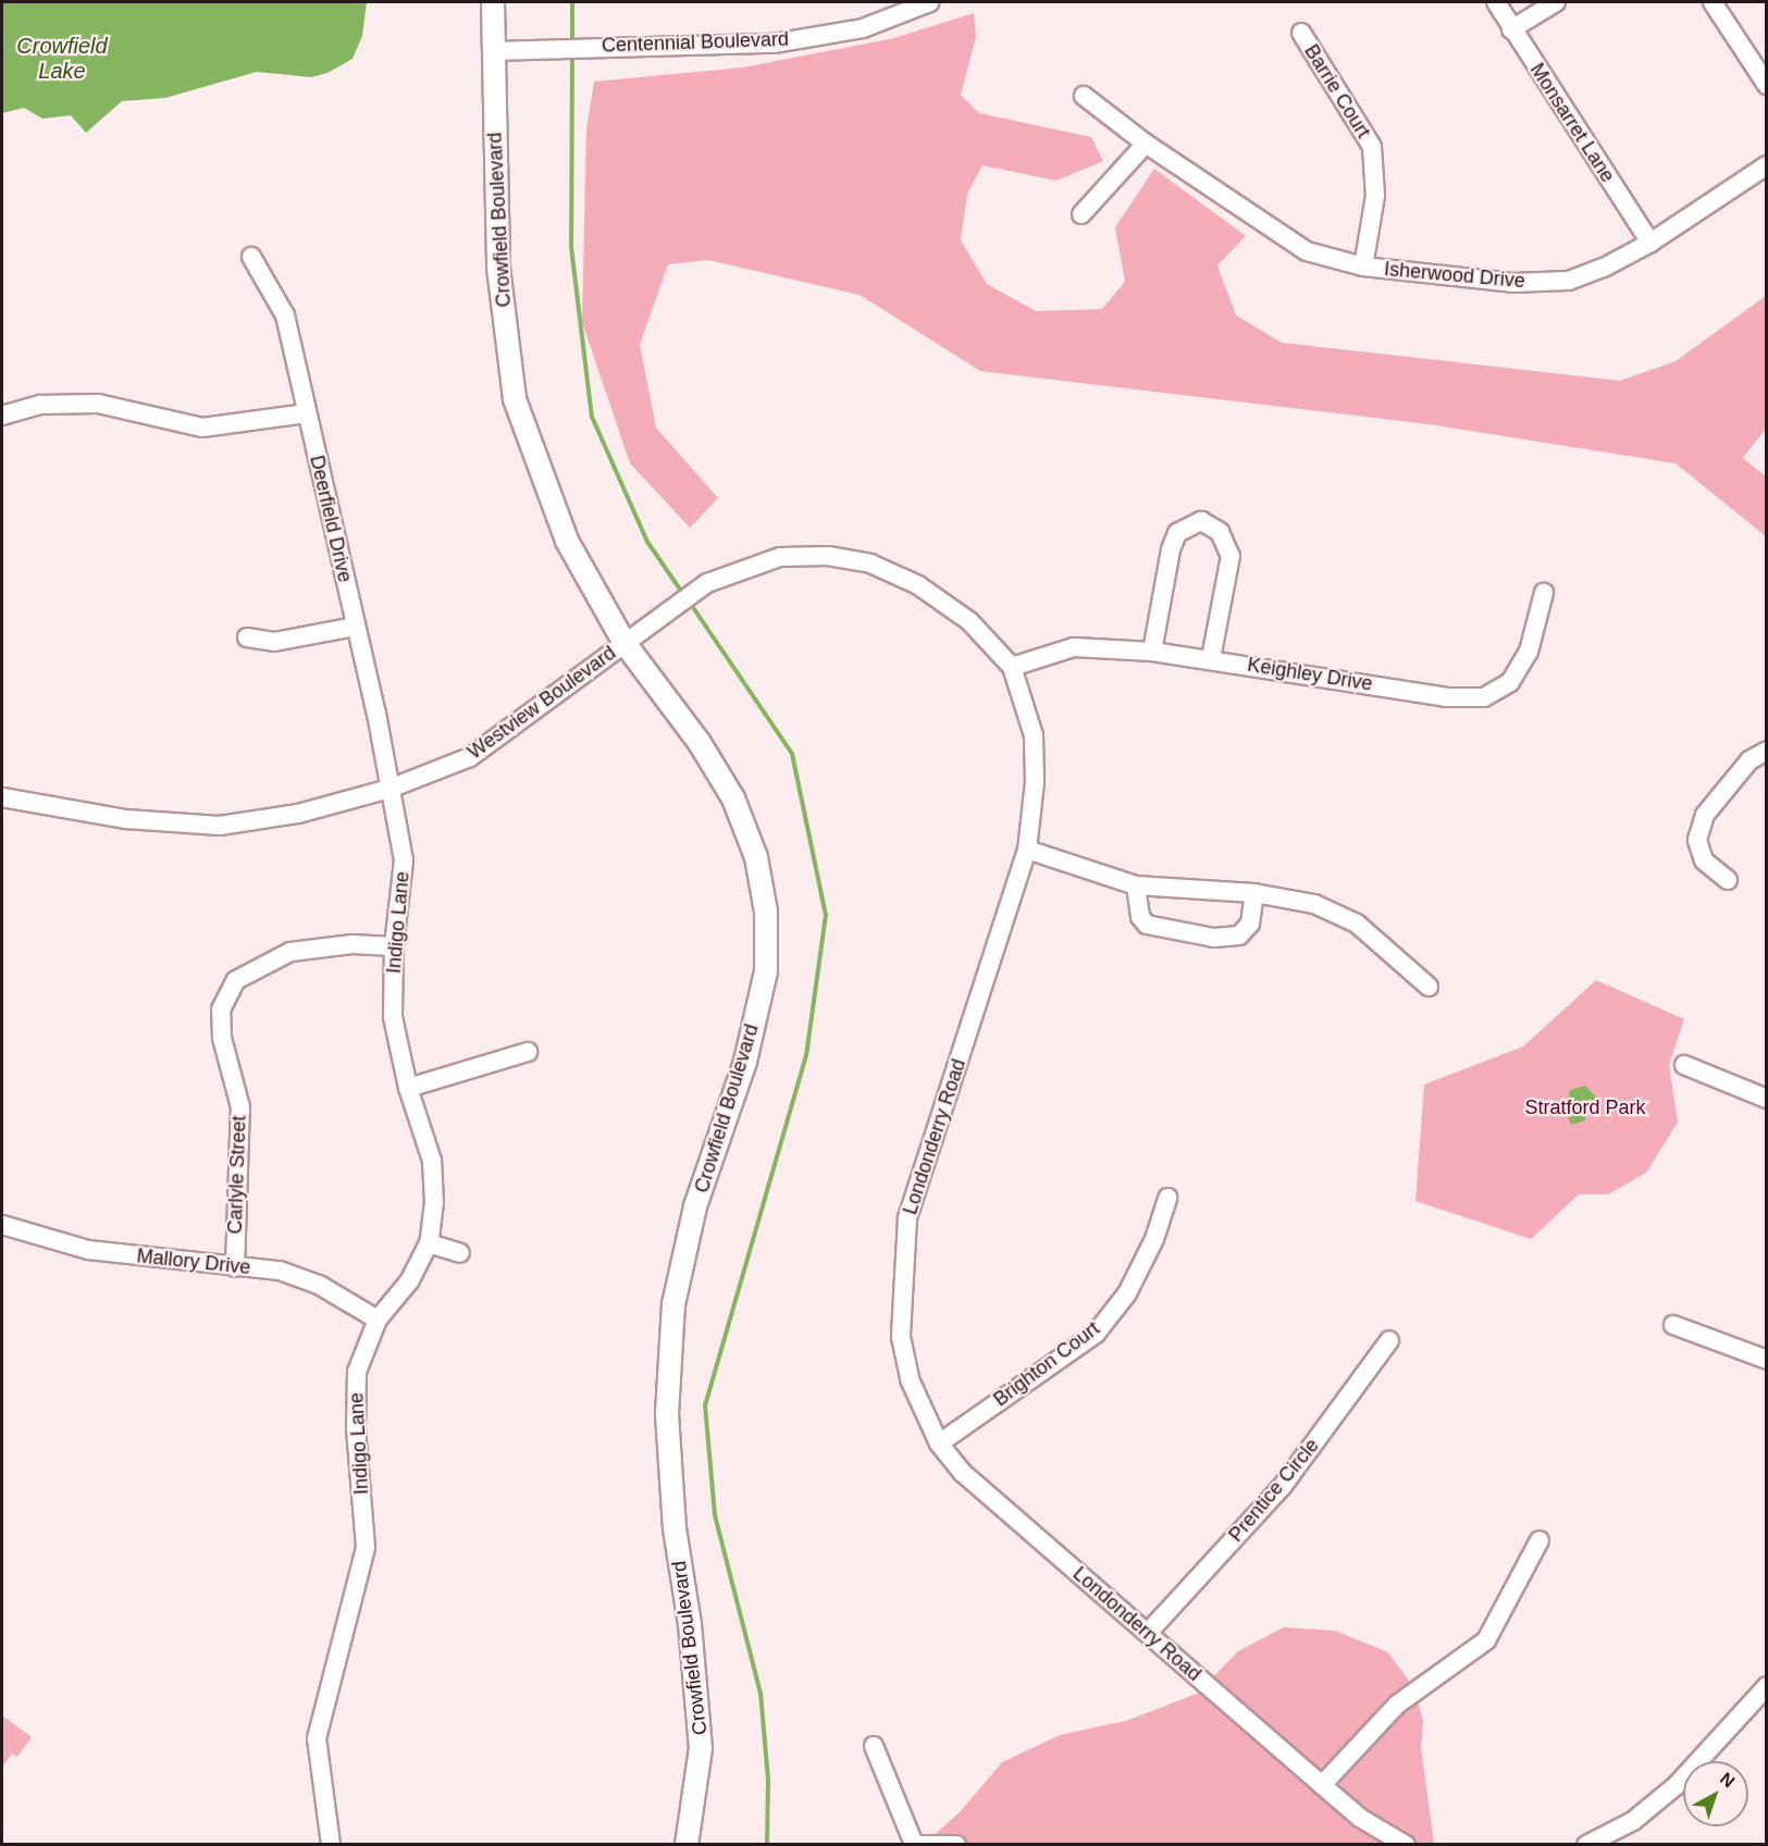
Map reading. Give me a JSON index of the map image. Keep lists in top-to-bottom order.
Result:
{
  "streets": {
    "main road": ["Crowfield Boulevard"],
    "street": [
      "Centennial Boulevard",
      "Barrie Court",
      "Monsarret Lane",
      "Isherwood Drive",
      "Deerfield Drive",
      "Keighley Drive",
      "Westview Boulevard",
      "Indigo Lane",
      "Londonderry Road",
      "Carlyle Street",
      "Mallory Drive",
      "Brighton Court",
      "Prentice Circle"
    ]
  },
  "crossings": [
    ["Centennial Boulevard", "Crowfield Boulevard"],
    ["Barrie Court", "Isherwood Drive"],
    ["Monsarret Lane", "Isherwood Drive"],
    ["Crowfield Boulevard", "Westview Boulevard"],
    ["Crowfield Boulevard", "Londonderry Road"],
    ["Deerfield Drive", "Westview Boulevard"],
    ["Deerfield Drive", "Indigo Lane"],
    ["Keighley Drive", "Londonderry Road"],
    ["Westview Boulevard", "Indigo Lane"],
    ["Westview Boulevard", "Londonderry Road"],
    ["Indigo Lane", "Carlyle Street"],
    ["Indigo Lane", "Mallory Drive"],
    ["Londonderry Road", "Brighton Court"],
    ["Londonderry Road", "Prentice Circle"],
    ["Carlyle Street", "Mallory Drive"]
  ],
  "water": ["Crowfield Lake"],
  "parks": ["Stratford Park"],
  "north": "top right"
}
